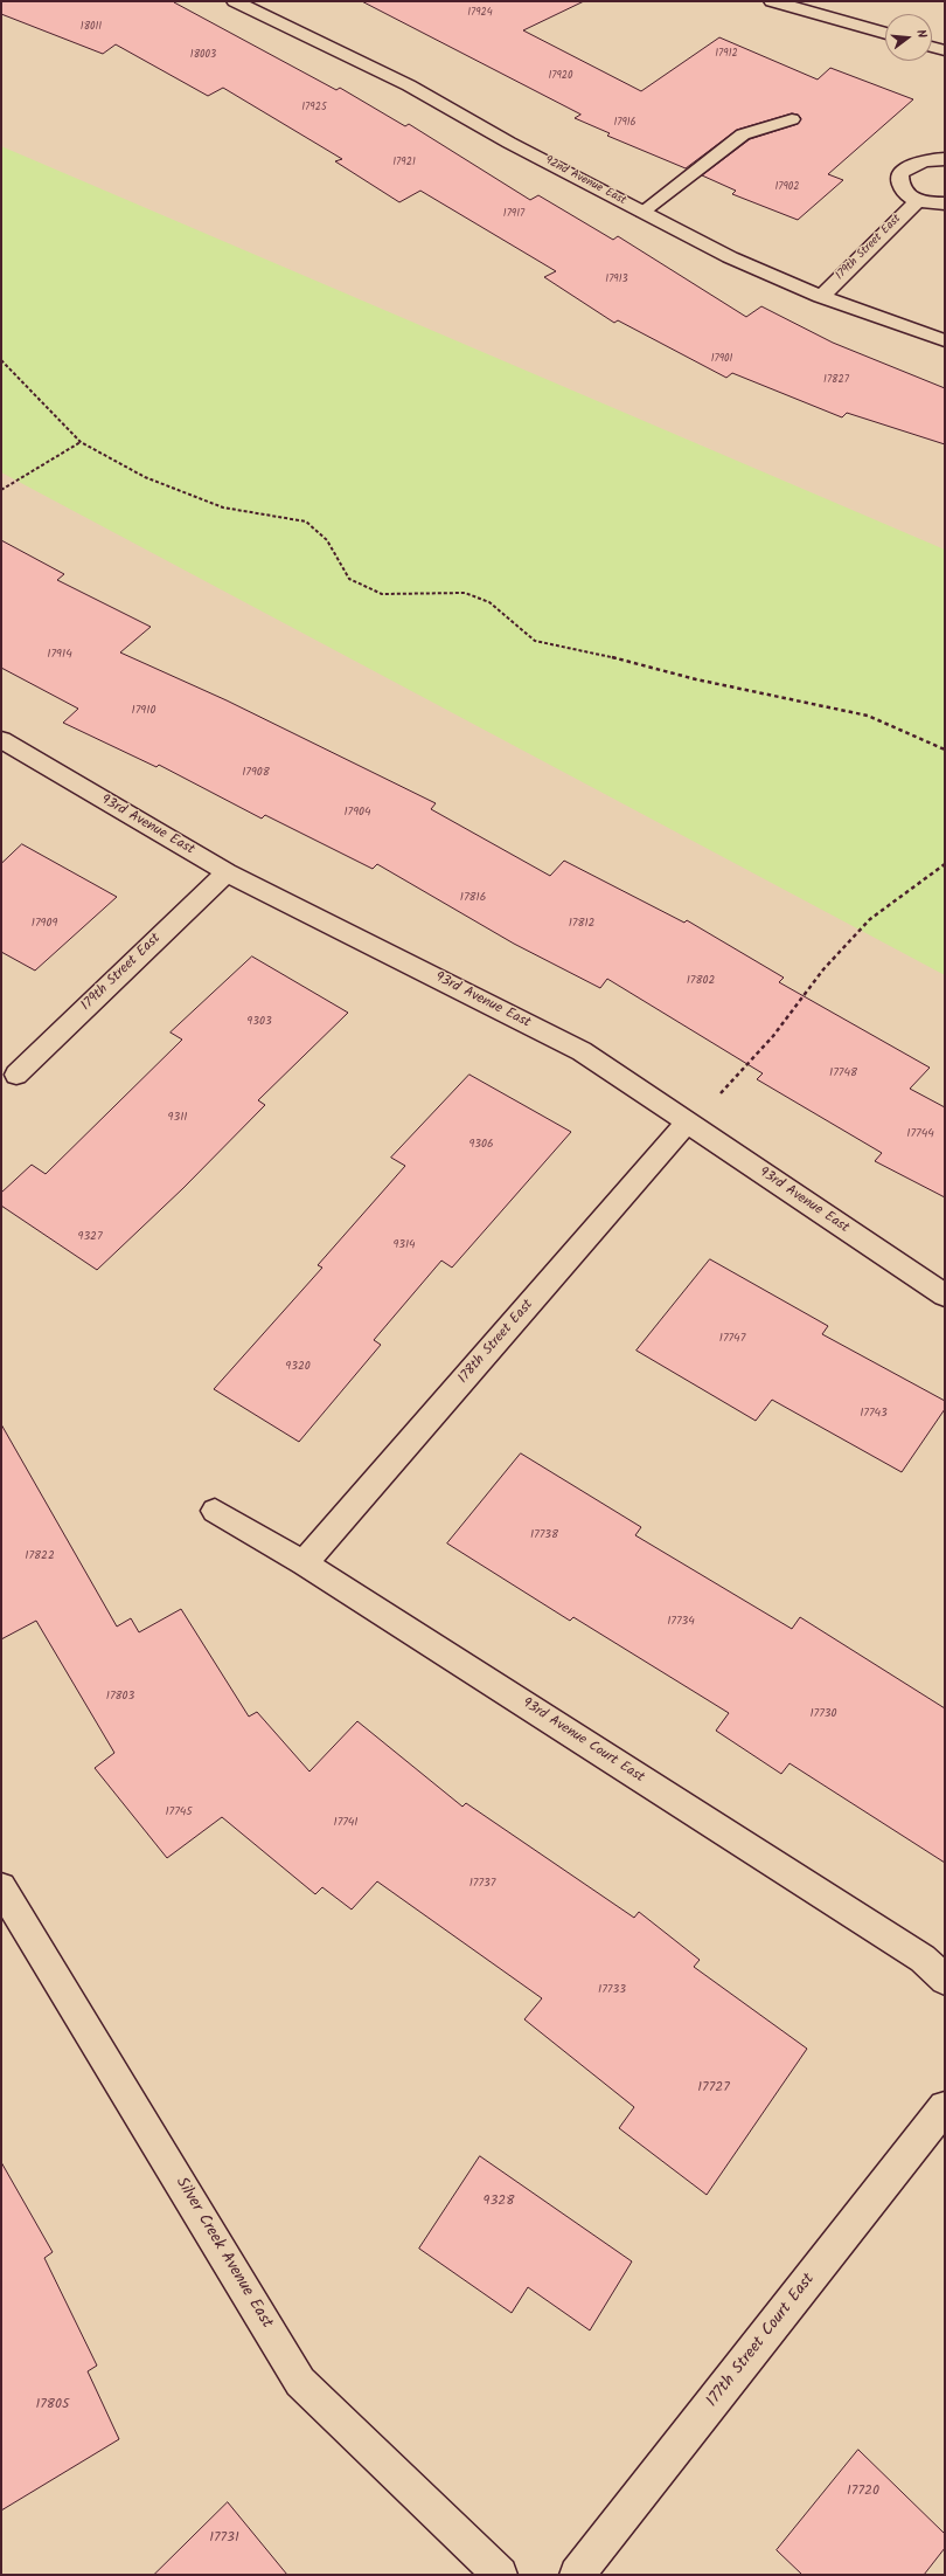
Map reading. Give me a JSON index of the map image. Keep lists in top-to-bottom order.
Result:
{
  "streets": {
    "street": [
      "92nd Avenue East",
      "179th Street East",
      "93rd Avenue East",
      "178th Street East",
      "93rd Avenue Court East",
      "Silver Creek Avenue East",
      "177th Street Court East"
    ]
  },
  "crossings": [
    ["92nd Avenue East", "179th Street East"],
    ["179th Street East", "93rd Avenue East"],
    ["93rd Avenue East", "178th Street East"],
    ["178th Street East", "93rd Avenue Court East"]
  ],
  "house_numbers": [
    "17924",
    "18011",
    "17912",
    "18003",
    "17920",
    "17925",
    "17916",
    "17921",
    "17902",
    "17917",
    "17913",
    "17901",
    "17827",
    "17914",
    "17910",
    "17908",
    "17904",
    "17816",
    "17909",
    "17812",
    "17802",
    "9303",
    "17748",
    "9311",
    "17744",
    "9306",
    "9327",
    "9314",
    "17747",
    "9320",
    "17743",
    "17738",
    "17822",
    "17734",
    "17803",
    "17730",
    "17745",
    "17741",
    "17737",
    "17733",
    "17727",
    "9328",
    "17805",
    "17720",
    "17731"
  ],
  "north": "right"
}
